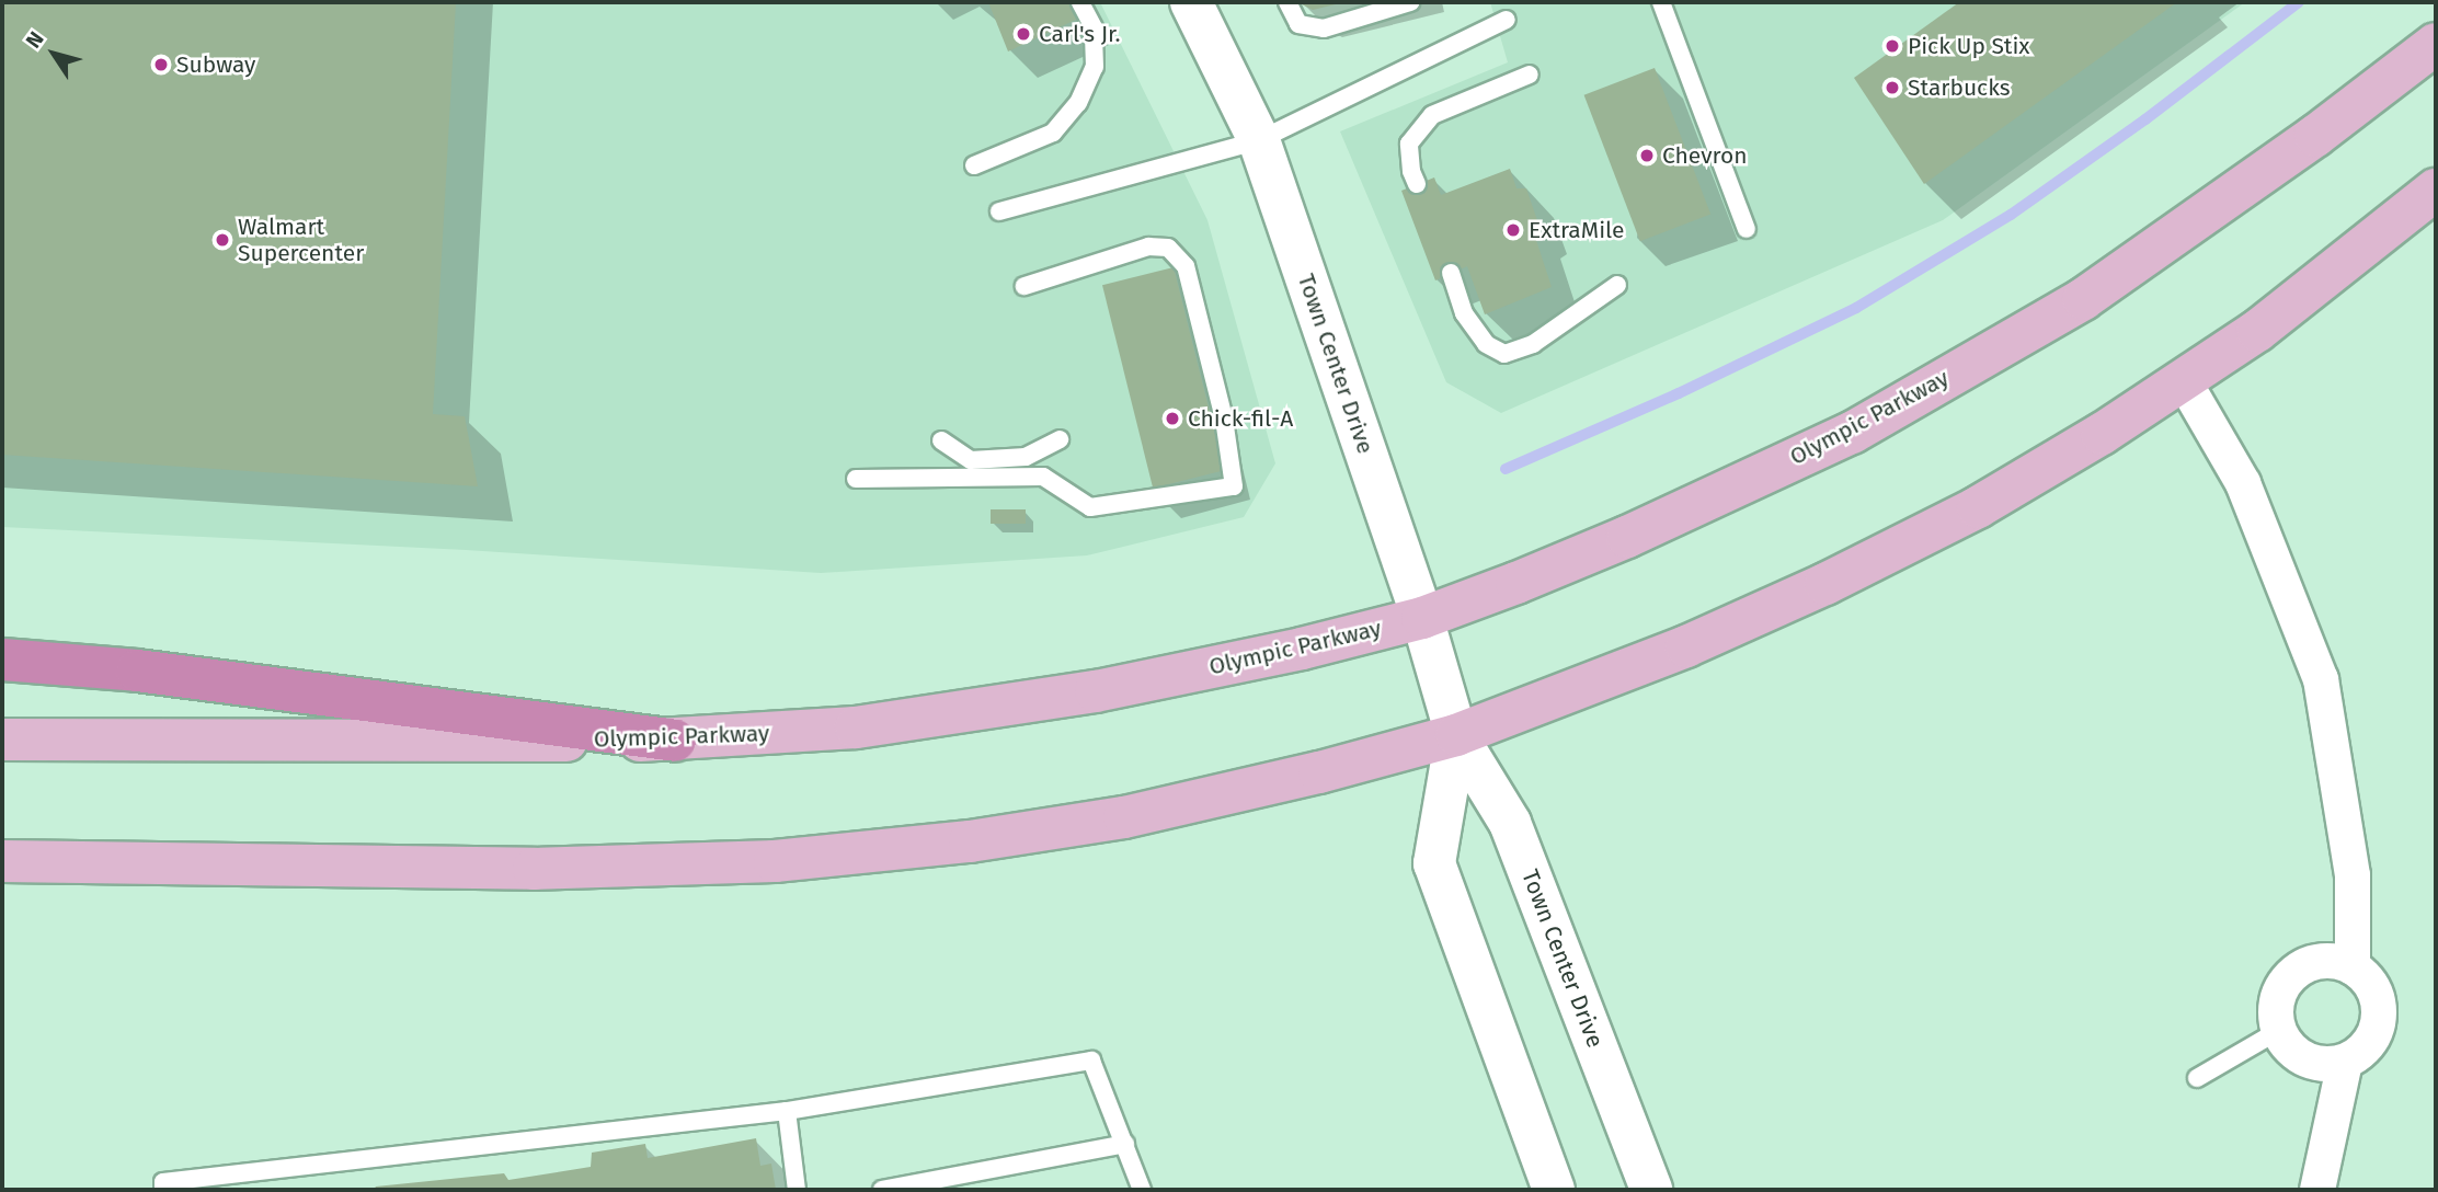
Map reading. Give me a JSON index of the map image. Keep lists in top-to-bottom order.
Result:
{
  "streets": {
    "main road": ["Olympic Parkway"],
    "street": ["Town Center Drive"]
  },
  "crossings": [
    ["Town Center Drive", "Olympic Parkway"]
  ],
  "places": [
    "Carl's Jr.",
    "Pick Up Stix",
    "Subway",
    "Starbucks",
    "Chevron",
    "ExtraMile",
    "Walmart Supercenter",
    "Chick-fil-A"
  ],
  "north": "top left"
}
